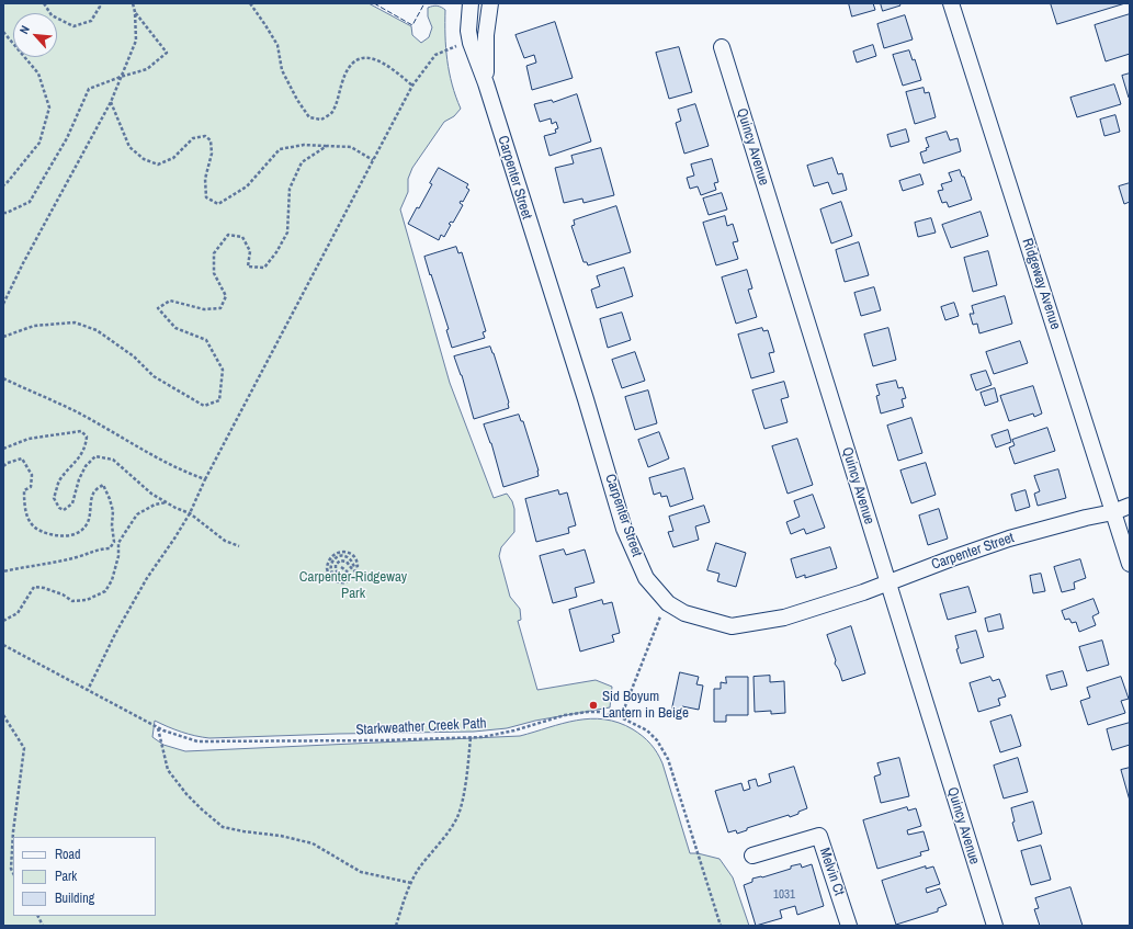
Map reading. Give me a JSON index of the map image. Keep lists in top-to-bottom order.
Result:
{
  "streets": {
    "street": [
      "Quincy Avenue",
      "Carpenter Street",
      "Ridgeway Avenue",
      "Melvin Ct"
    ],
    "path": ["Starkweather Creek Path"]
  },
  "crossings": [
    ["Quincy Avenue", "Carpenter Street"],
    ["Carpenter Street", "Ridgeway Avenue"]
  ],
  "parks": ["Carpenter-Ridgeway Park"],
  "places": ["Sid Boyum Lantern in Beige"],
  "house_numbers": ["1031"],
  "legend": ["Road", "Park", "Building"],
  "north": "top left"
}
